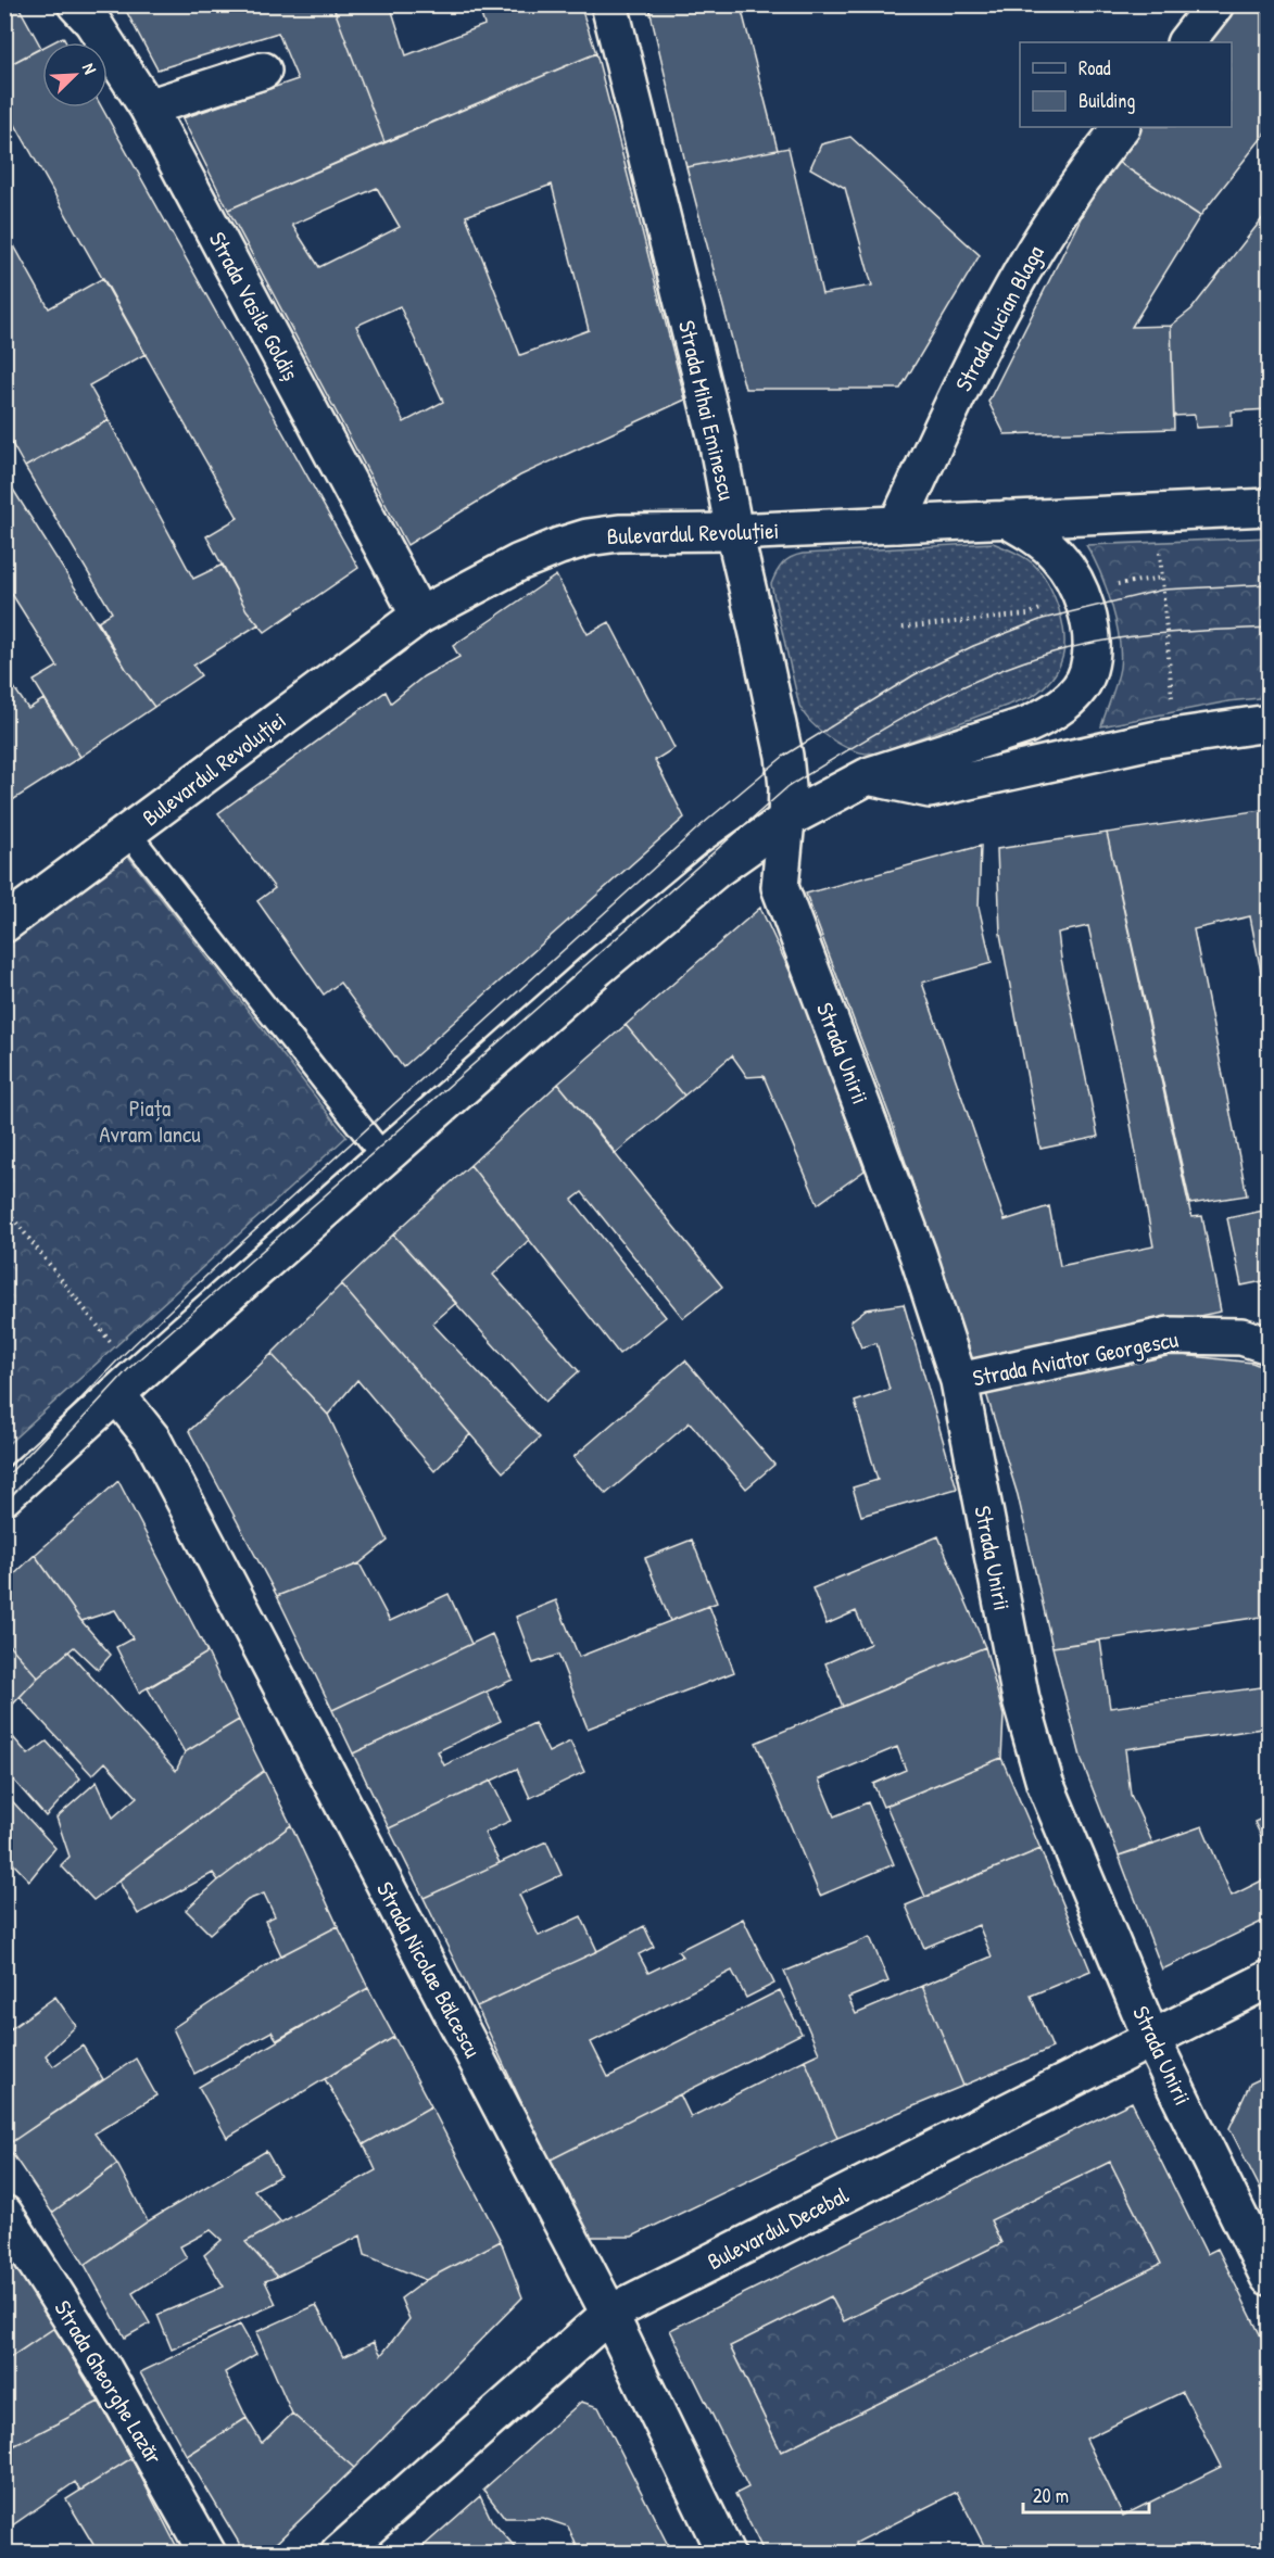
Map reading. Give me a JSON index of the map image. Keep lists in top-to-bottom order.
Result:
{
  "streets": {
    "street": [
      "Strada Vasile Goldiș",
      "Strada Lucian Blaga",
      "Strada Mihai Eminescu",
      "Bulevardul Revoluției",
      "Strada Unirii",
      "Strada Aviator Georgescu",
      "Strada Nicolae Bălcescu",
      "Bulevardul Decebal",
      "Strada Gheorghe Lazăr"
    ]
  },
  "crossings": [
    ["Strada Vasile Goldiș", "Bulevardul Revoluției"],
    ["Strada Lucian Blaga", "Bulevardul Revoluției"],
    ["Strada Mihai Eminescu", "Bulevardul Revoluției"],
    ["Strada Mihai Eminescu", "Strada Unirii"],
    ["Strada Unirii", "Strada Aviator Georgescu"],
    ["Strada Unirii", "Bulevardul Decebal"],
    ["Strada Nicolae Bălcescu", "Bulevardul Decebal"]
  ],
  "parks": ["Piața Avram Iancu"],
  "legend": ["Road", "Building"],
  "scale_bar": "20 m",
  "north": "top right"
}
